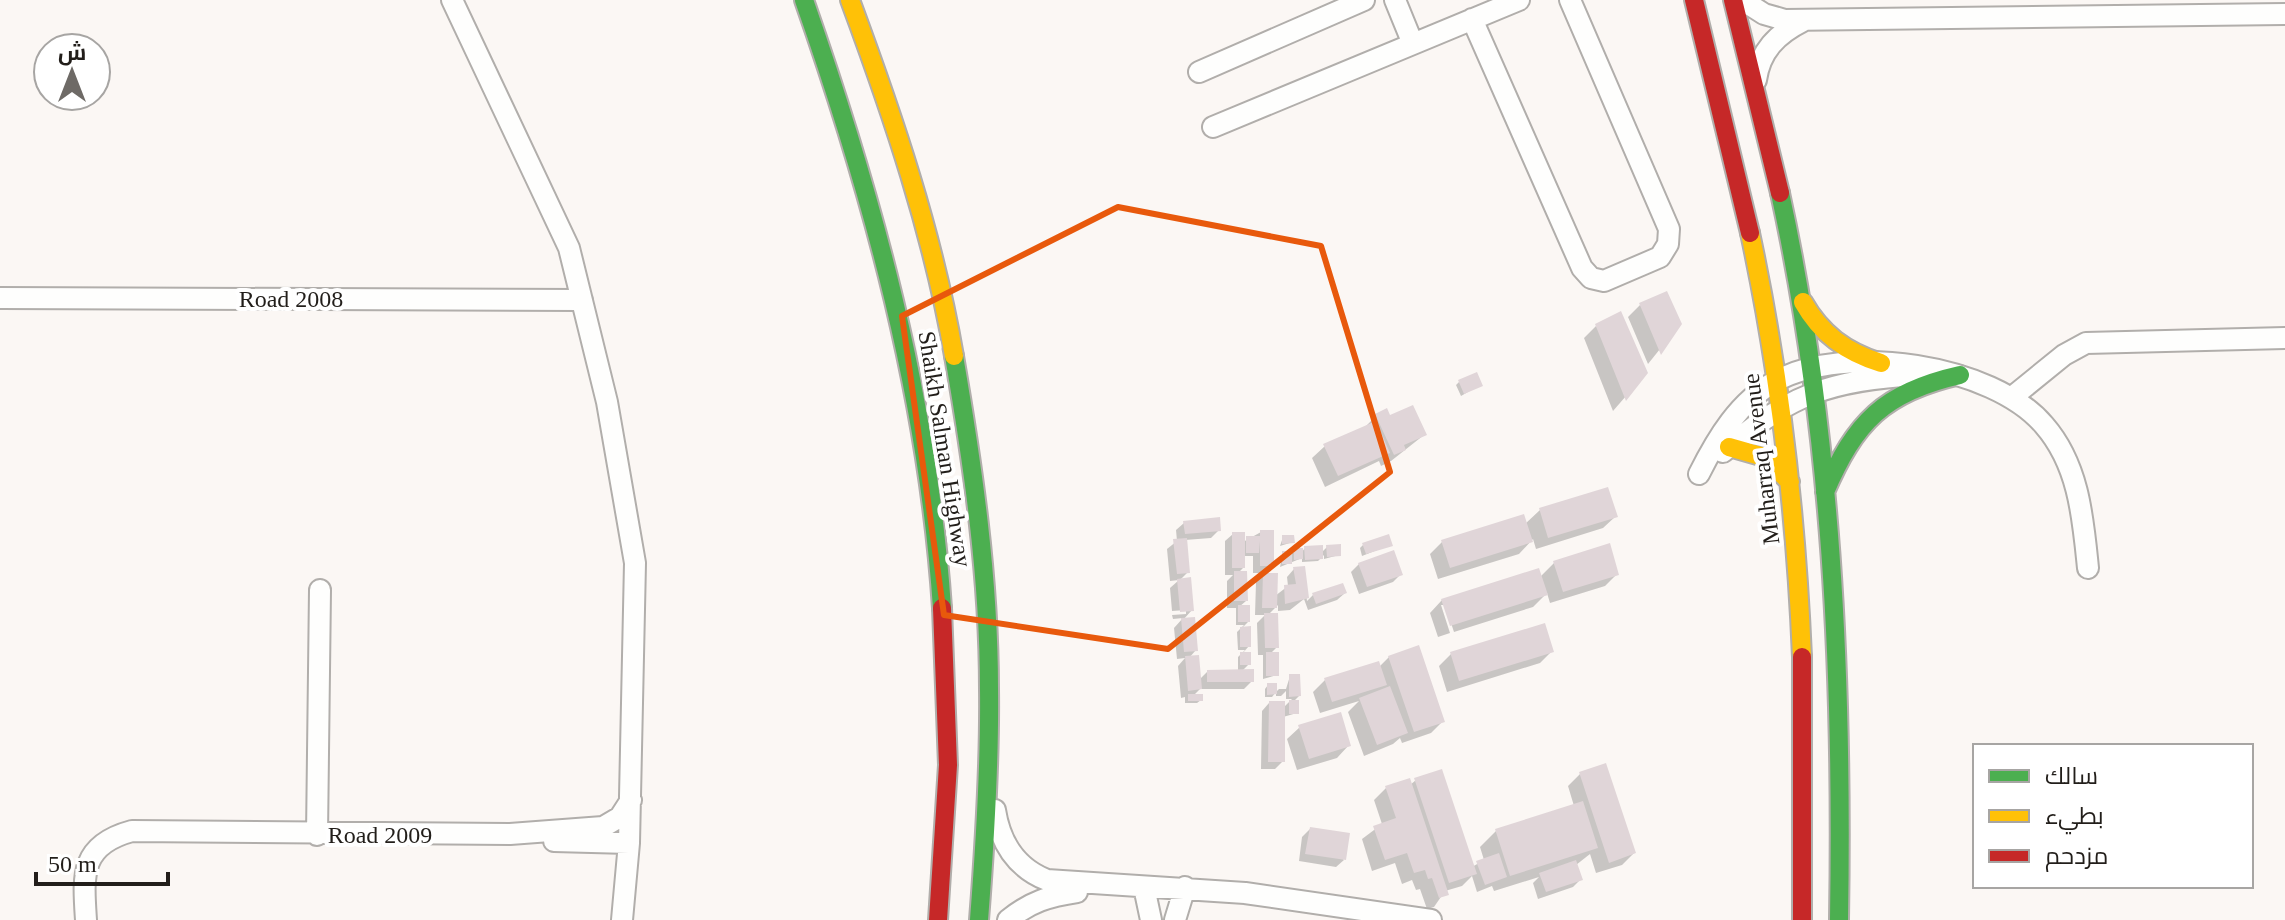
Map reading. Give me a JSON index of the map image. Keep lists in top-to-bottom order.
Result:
{
  "streets": {
    "main road": ["Shaikh Salman Highway", "Muharraq Avenue"],
    "street": ["Road 2008", "Road 2009"]
  },
  "legend": ["سالك", "بطيء", "مزدحم"],
  "scale_bar": "50 m",
  "north": "top"
}
